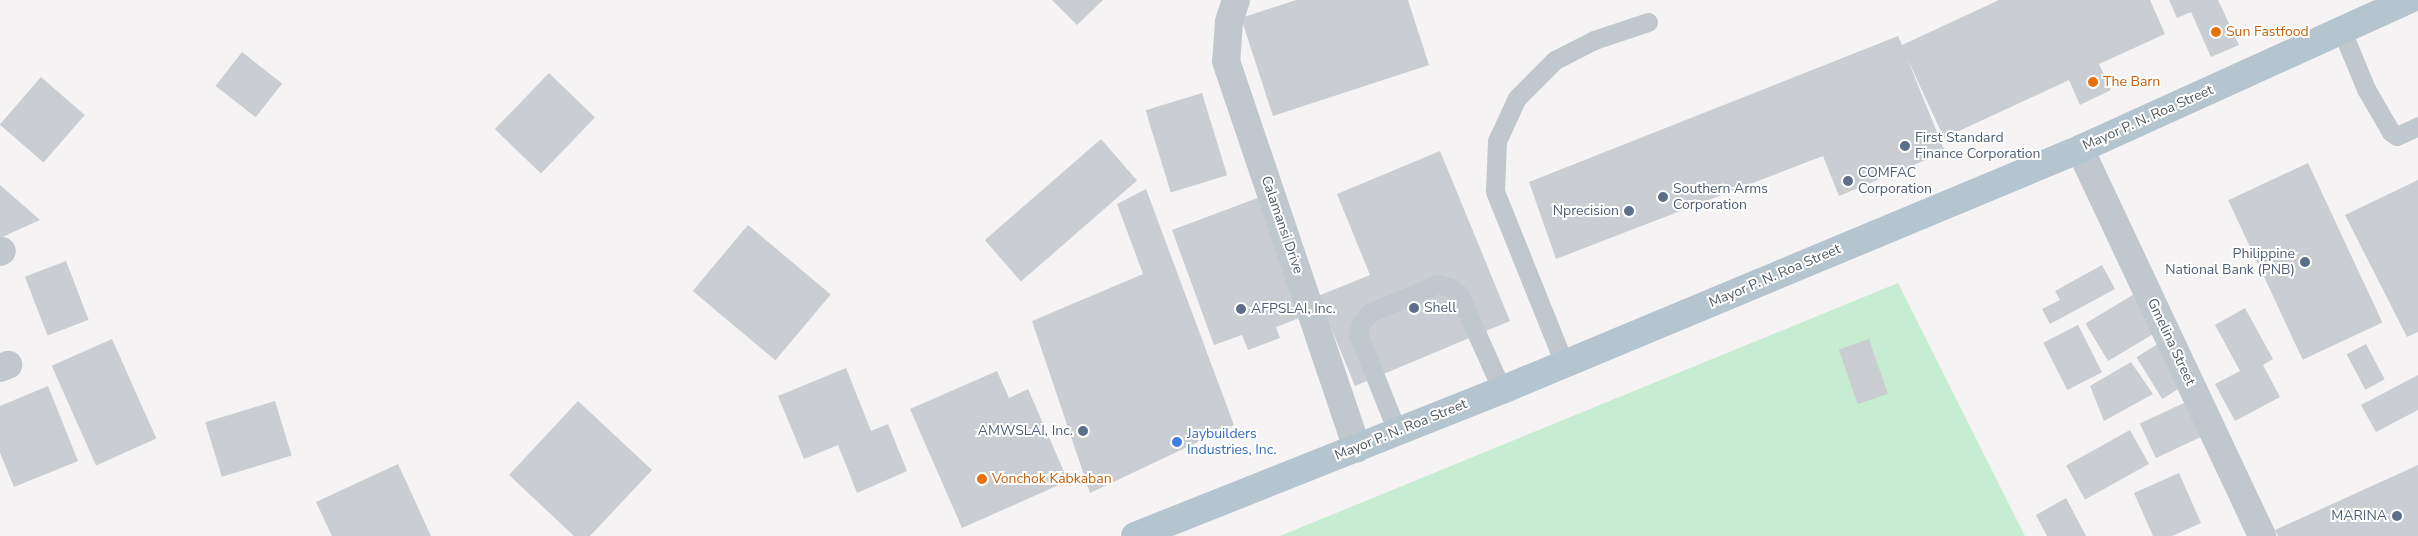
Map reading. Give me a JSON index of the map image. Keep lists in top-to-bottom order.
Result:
{
  "streets": {
    "main road": ["Mayor P. N. Roa Street"],
    "street": ["Calamansi Drive", "Gmelina Street"]
  },
  "crossings": [
    ["Mayor P. N. Roa Street", "Calamansi Drive"],
    ["Mayor P. N. Roa Street", "Gmelina Street"]
  ],
  "places": [
    "Sun Fastfood",
    "The Barn",
    "First Standard Finance Corporation",
    "COMFAC Corporation",
    "Southern Arms Corporation",
    "Nprecision",
    "Philippine National Bank (PNB)",
    "Shell",
    "AFPSLAI, Inc.",
    "AMWSLAI, Inc.",
    "Jaybuilders Industries, Inc.",
    "Vonchok Kabkaban",
    "MARINA"
  ]
}
